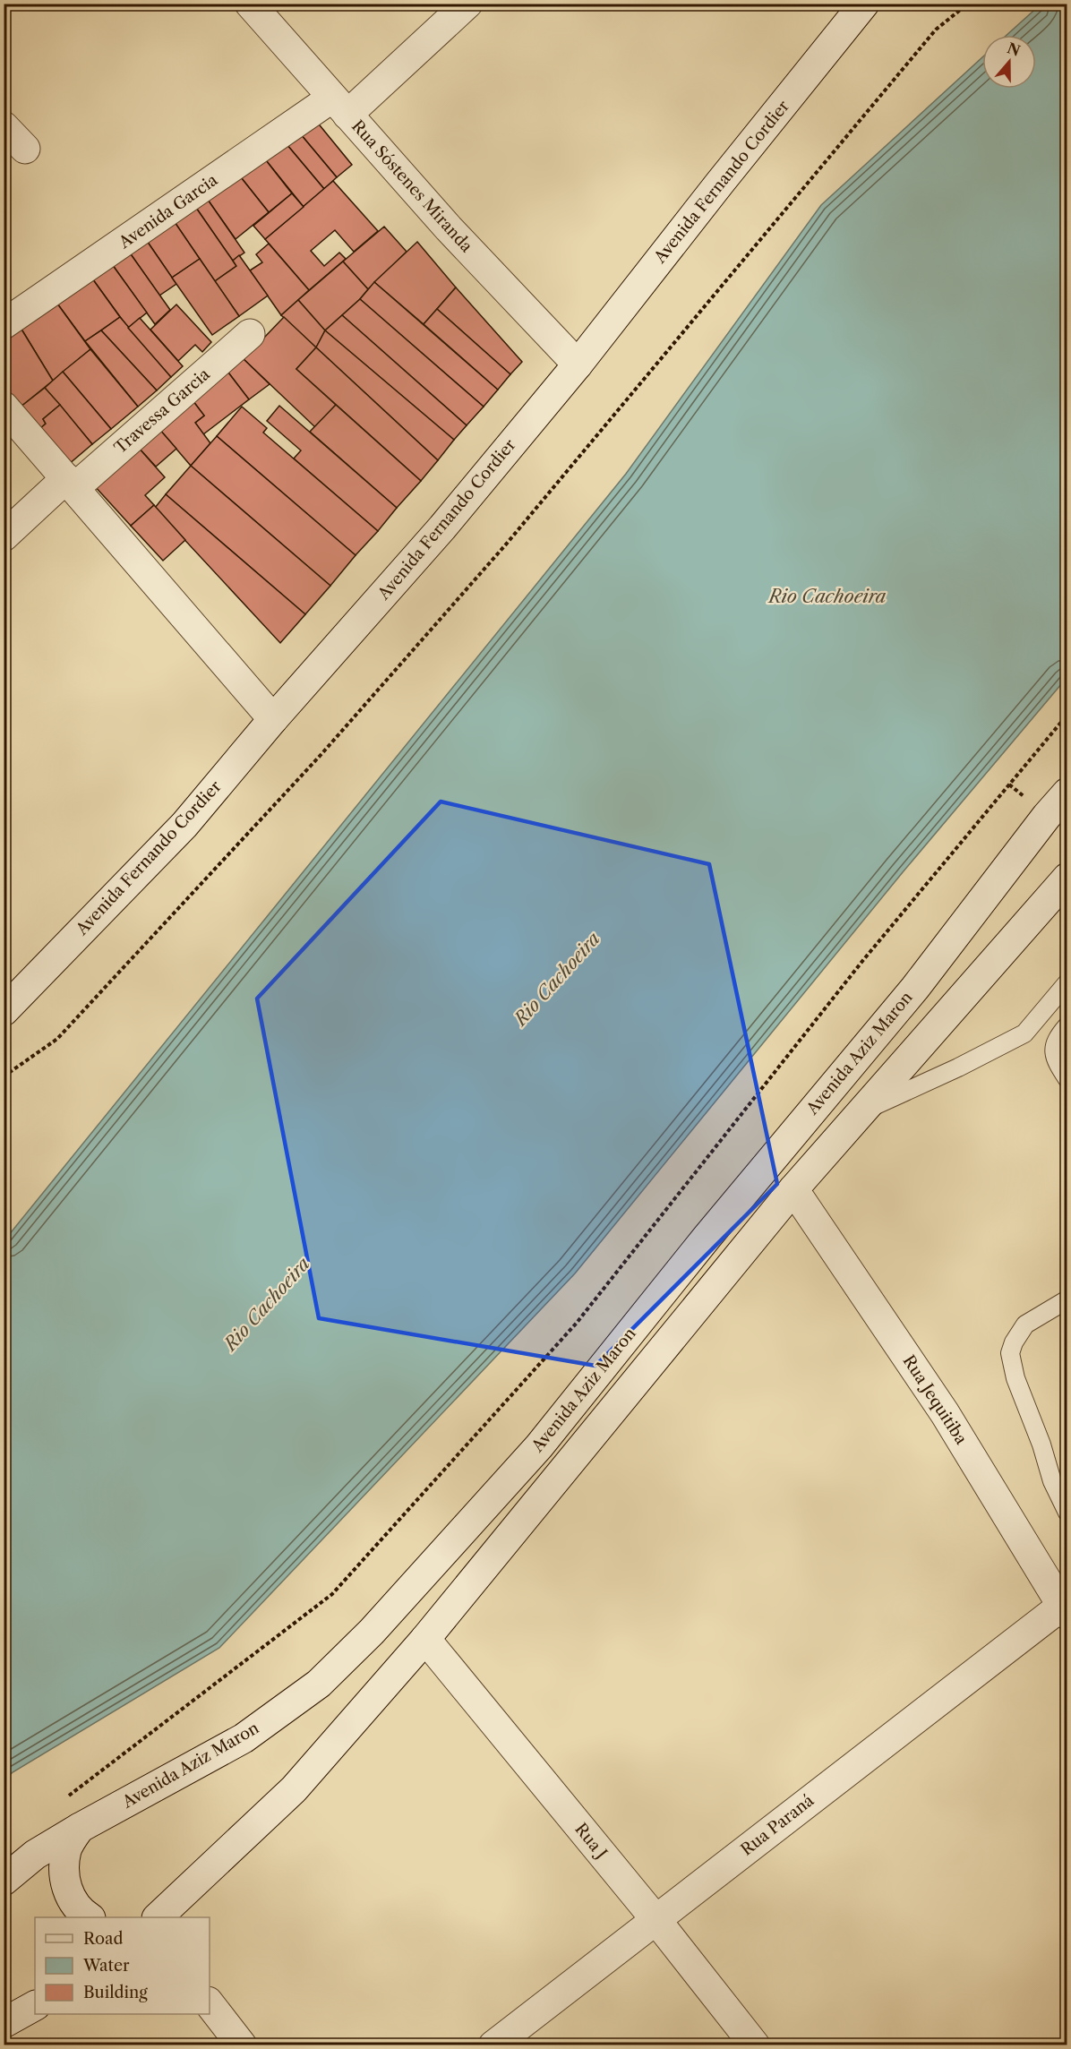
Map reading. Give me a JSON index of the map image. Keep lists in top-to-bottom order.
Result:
{
  "streets": {
    "main road": [
      "Avenida Fernando Cordier",
      "Rua Sóstenes Miranda",
      "Avenida Garcia",
      "Travessa Garcia",
      "Avenida Aziz Maron",
      "Rua Jequitiba",
      "Rua Paraná",
      "Rua J"
    ]
  },
  "crossings": [
    ["Avenida Fernando Cordier", "Rua Sóstenes Miranda"],
    ["Rua Sóstenes Miranda", "Avenida Garcia"],
    ["Avenida Aziz Maron", "Rua Jequitiba"],
    ["Avenida Aziz Maron", "Rua J"],
    ["Rua Jequitiba", "Rua Paraná"],
    ["Rua Paraná", "Rua J"]
  ],
  "water": ["Rio Cachoeira"],
  "legend": ["Road", "Water", "Building"],
  "north": "top"
}
